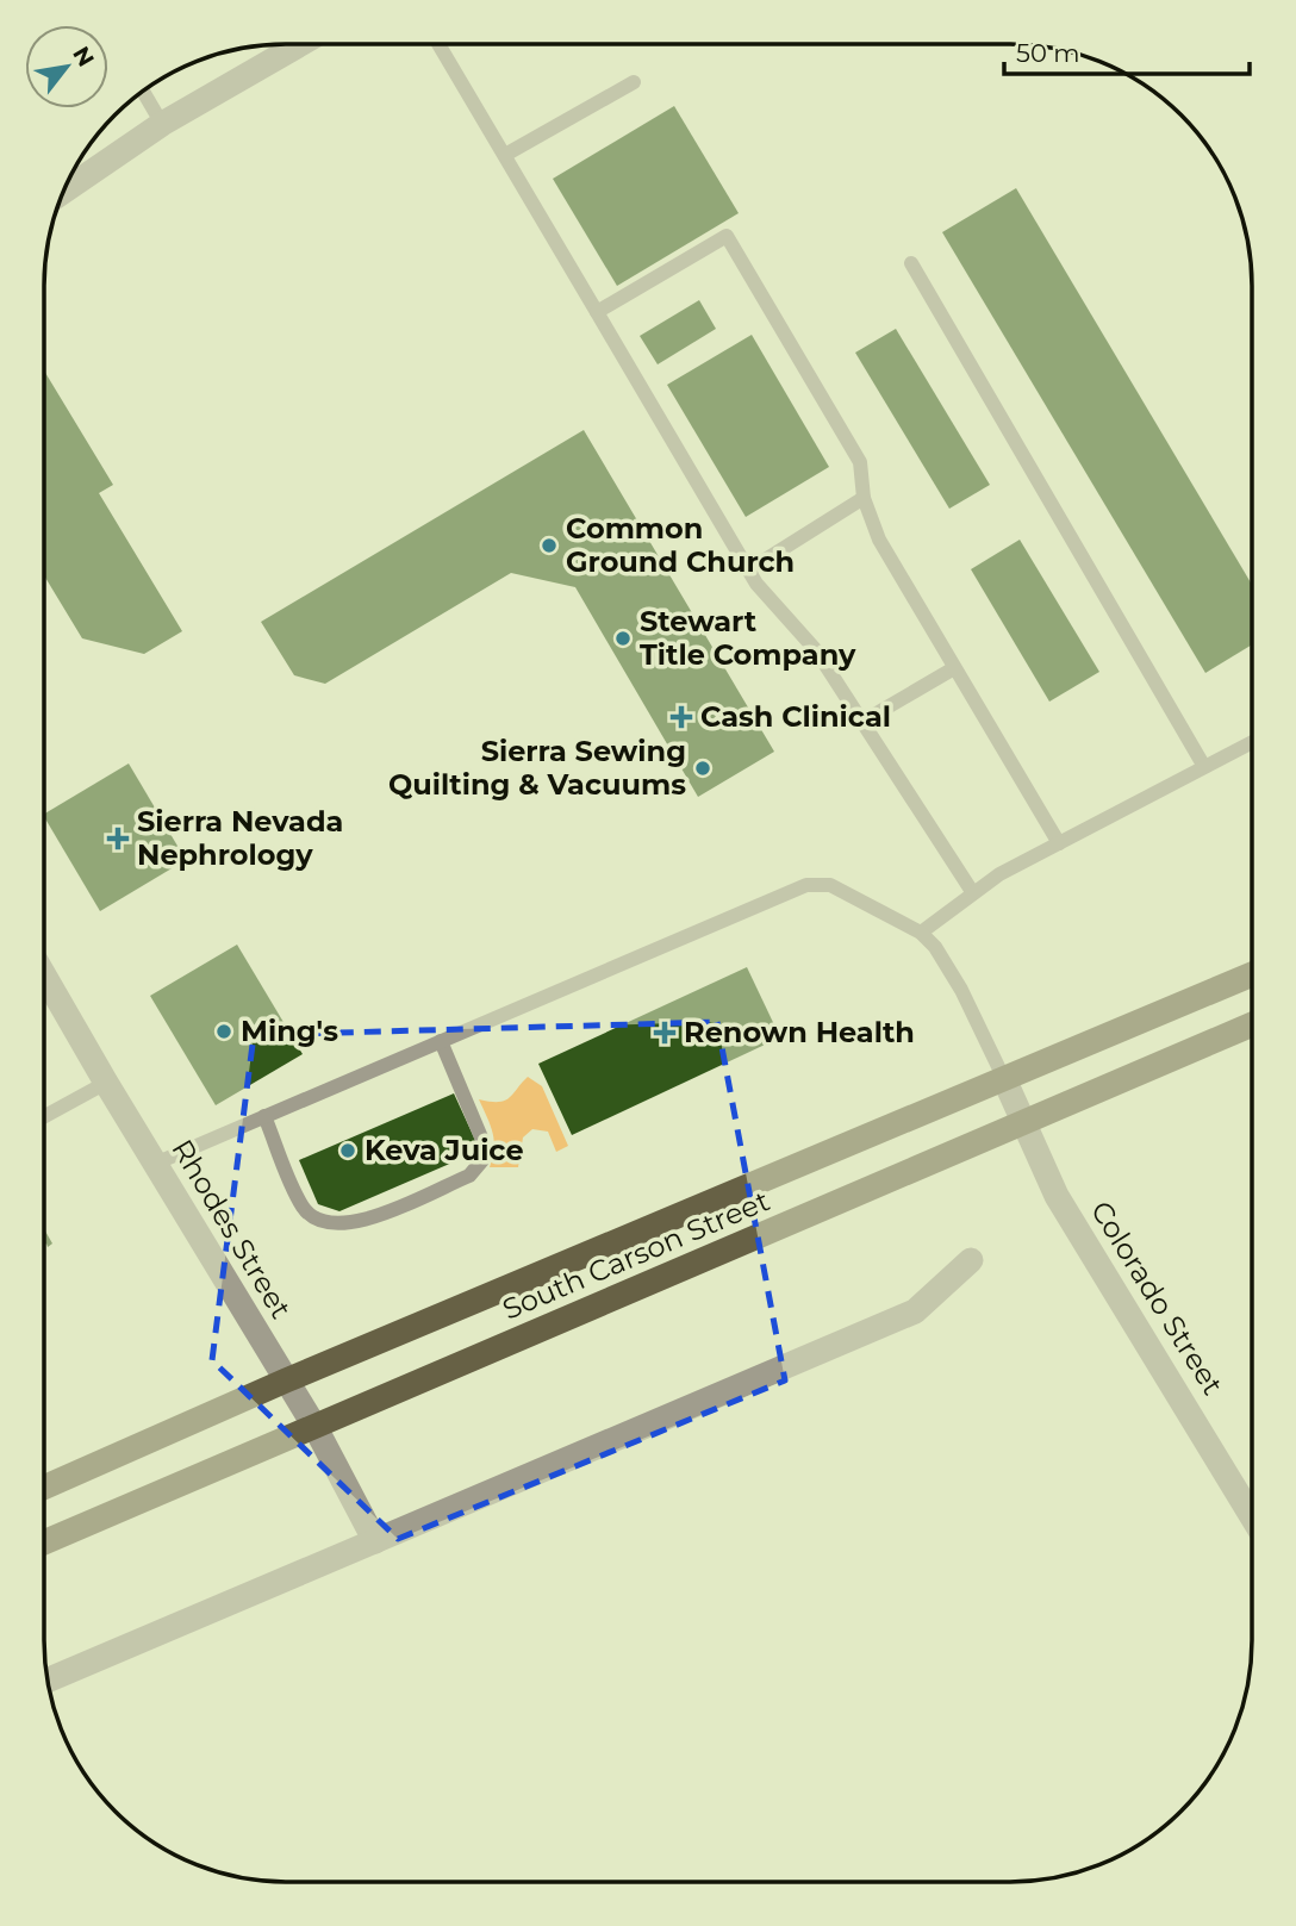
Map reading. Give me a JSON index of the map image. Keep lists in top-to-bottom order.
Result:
{
  "streets": {
    "main road": ["South Carson Street"],
    "street": ["Rhodes Street", "Colorado Street"]
  },
  "crossings": [
    ["Rhodes Street", "South Carson Street"],
    ["South Carson Street", "Colorado Street"]
  ],
  "places": {
    "other": [
      "Common Ground Church",
      "Stewart Title Company",
      "Sierra Sewing Quilting & Vacuums",
      "Ming's",
      "Keva Juice"
    ],
    "health": ["Cash Clinical", "Sierra Nevada Nephrology", "Renown Health"]
  },
  "scale_bar": "50 m",
  "north": "top right"
}
